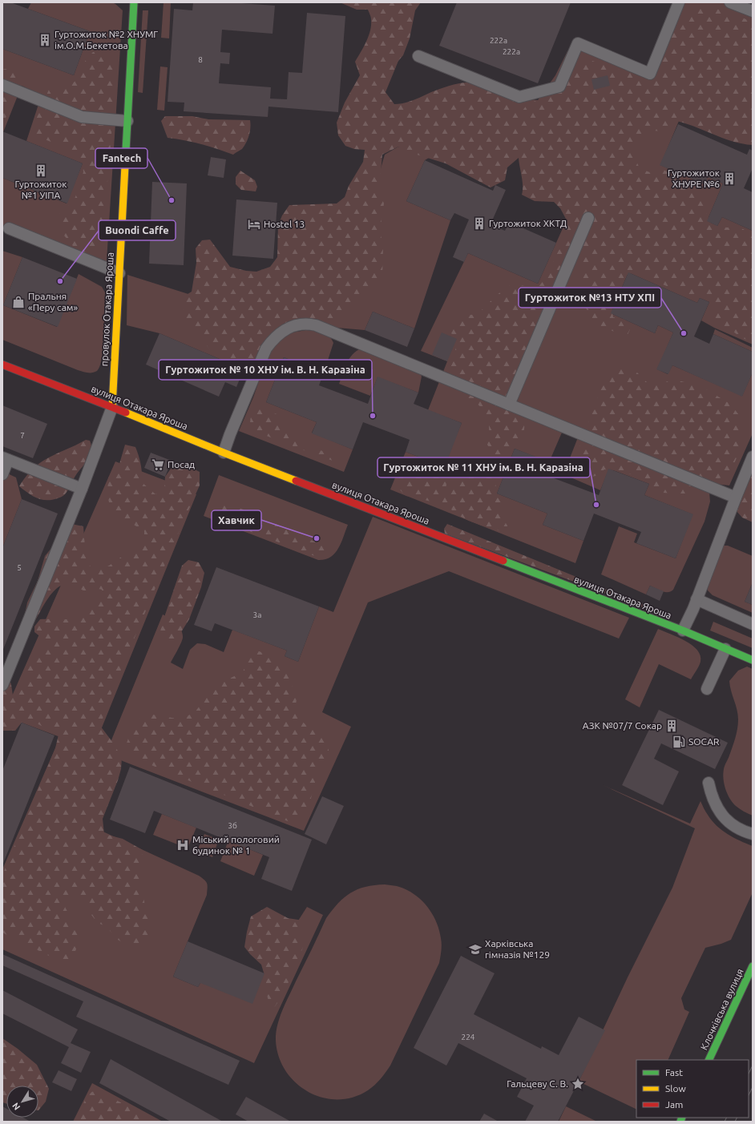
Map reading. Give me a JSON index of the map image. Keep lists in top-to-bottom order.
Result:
{
  "streets": {
    "street": ["провулок Отакара Яроша", "вулиця Отакара Яроша", "Клочківська вулиця"]
  },
  "crossings": [
    ["провулок Отакара Яроша", "вулиця Отакара Яроша"]
  ],
  "places": {
    "building": [
      "Гуртожиток №2 ХНУМГ ім.О.М.Бекетова",
      "Гуртожиток №1 УІПА",
      "Гуртожиток ХНУРЕ №6",
      "Гуртожиток ХКТД",
      "АЗК №07/7 Сокар"
    ],
    "other": [
      "Fantech",
      "Buondi Caffe",
      "Гуртожиток №13 НТУ ХПІ",
      "Гуртожиток № 10 ХНУ ім. В. Н. Каразіна",
      "Гуртожиток № 11 ХНУ ім. В. Н. Каразіна",
      "Хавчик"
    ],
    "hotel": ["Hostel 13"],
    "shop": ["Пральня «Перу сам»"],
    "supermarket": ["Посад"],
    "fuel station": ["SOCAR"],
    "hospital": ["Міський пологовий будинок № 1"],
    "school or university": ["Харківська гімназія №129"],
    "place": ["Гальцеву С. В."]
  },
  "house_numbers": [
    "222а",
    "222а",
    "8",
    "7",
    "5",
    "3а",
    "3б",
    "224"
  ],
  "legend": ["Fast", "Slow", "Jam"],
  "north": "bottom left"
}
